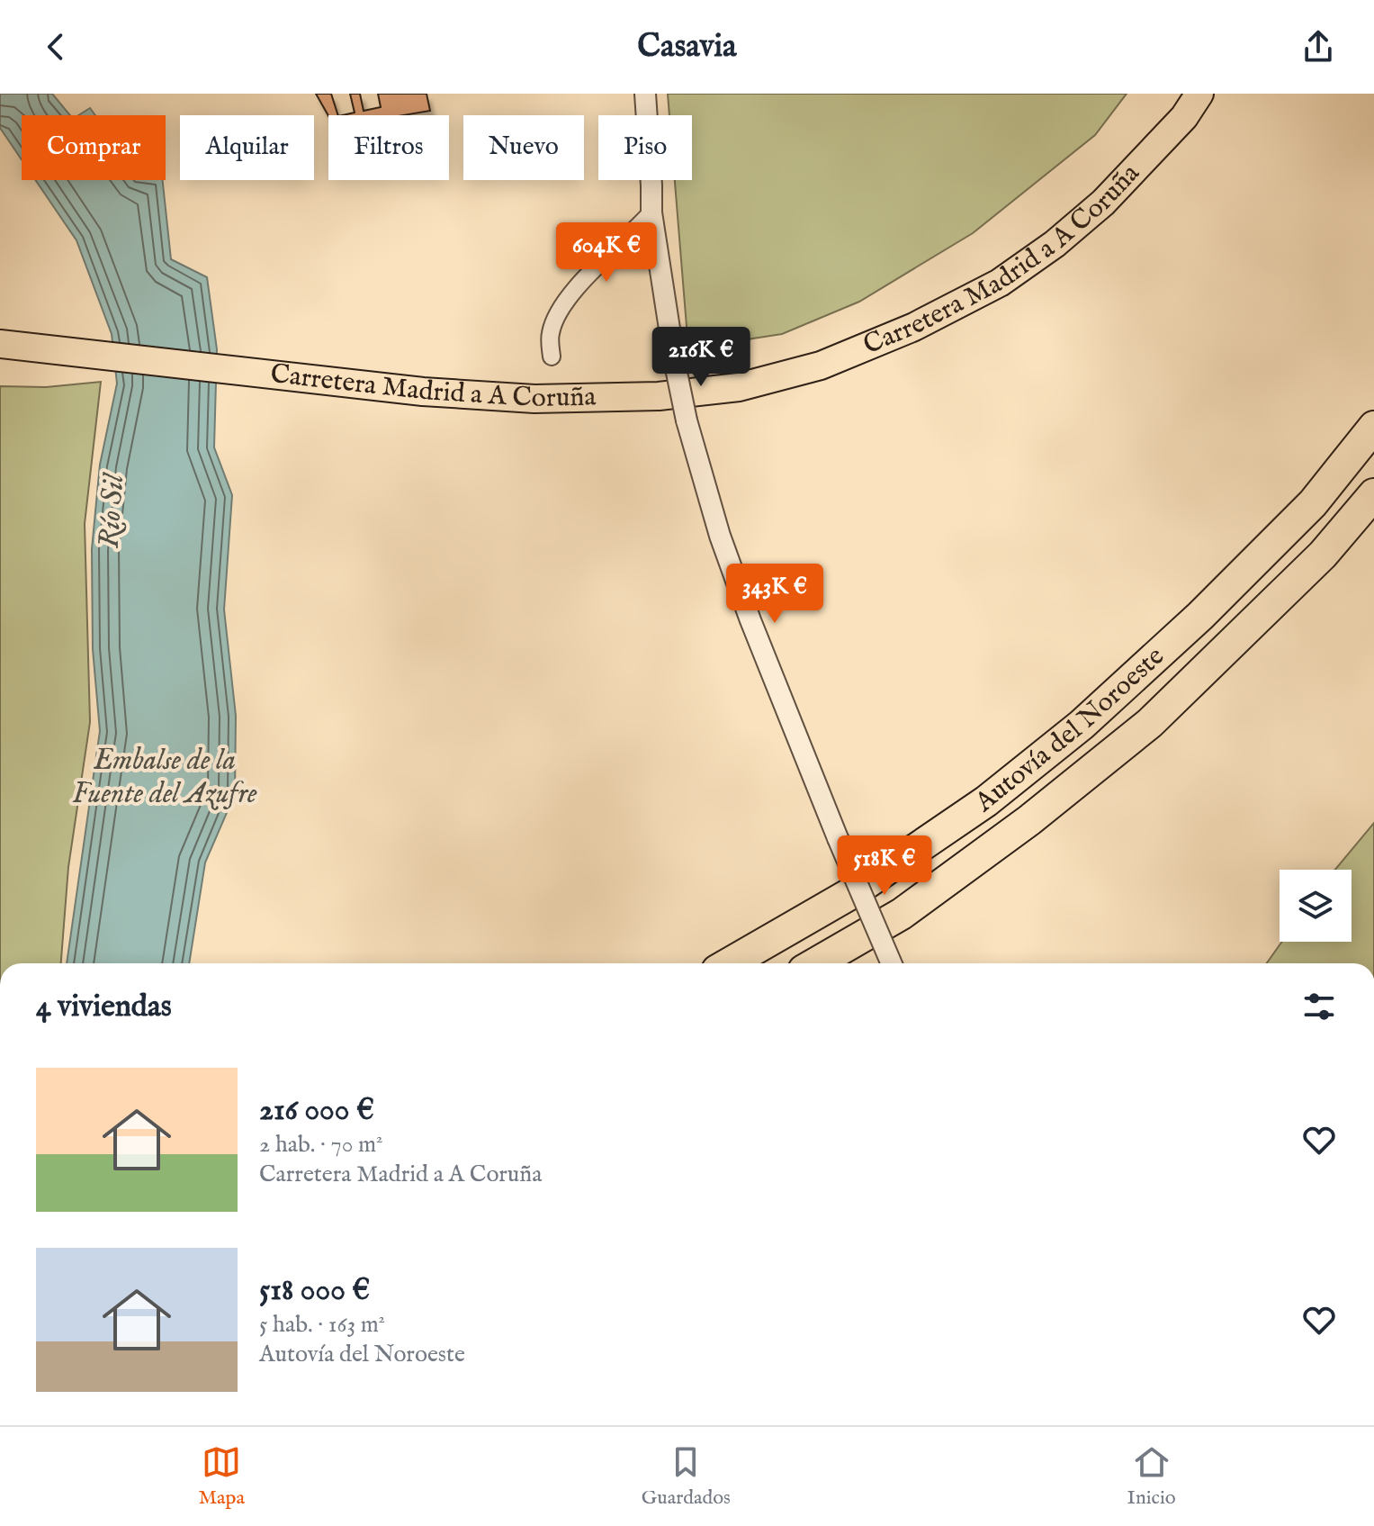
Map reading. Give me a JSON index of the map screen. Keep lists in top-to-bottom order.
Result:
{
  "streets": {
    "highway": ["Carretera Madrid a A Coruña", "Autovía del Noroeste"]
  },
  "water": ["Río Sil", "Embalse de la Fuente del Azufre"],
  "page": {
    "header": "Casavia",
    "chip": [
      "Comprar",
      "Alquilar",
      "Filtros",
      "Nuevo",
      "Piso"
    ],
    "price": [
      "604K €",
      "216K €",
      "343K €",
      "518K €"
    ],
    "heading": "4 viviendas",
    "list": [
      {
        "name": "216 000 €",
        "note": "2 hab. · 70 m² · Carretera Madrid a A Coruña"
      },
      {
        "name": "518 000 €",
        "note": "5 hab. · 163 m² · Autovía del Noroeste"
      }
    ],
    "tabs": ["Mapa", "Guardados", "Inicio"]
  }
}
